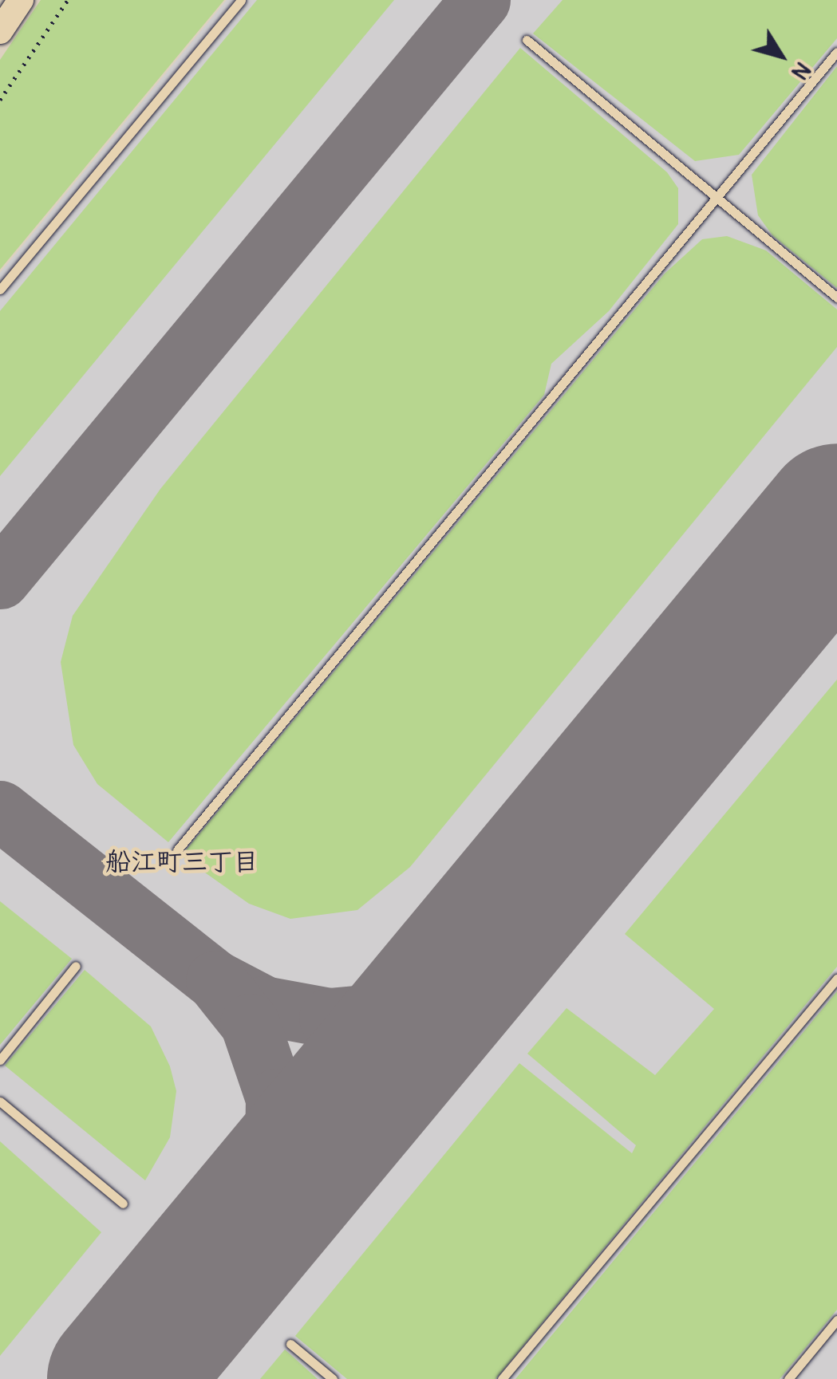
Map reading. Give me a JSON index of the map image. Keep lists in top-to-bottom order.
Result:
{
  "districts": ["船江町三丁目"],
  "north": "bottom right"
}
